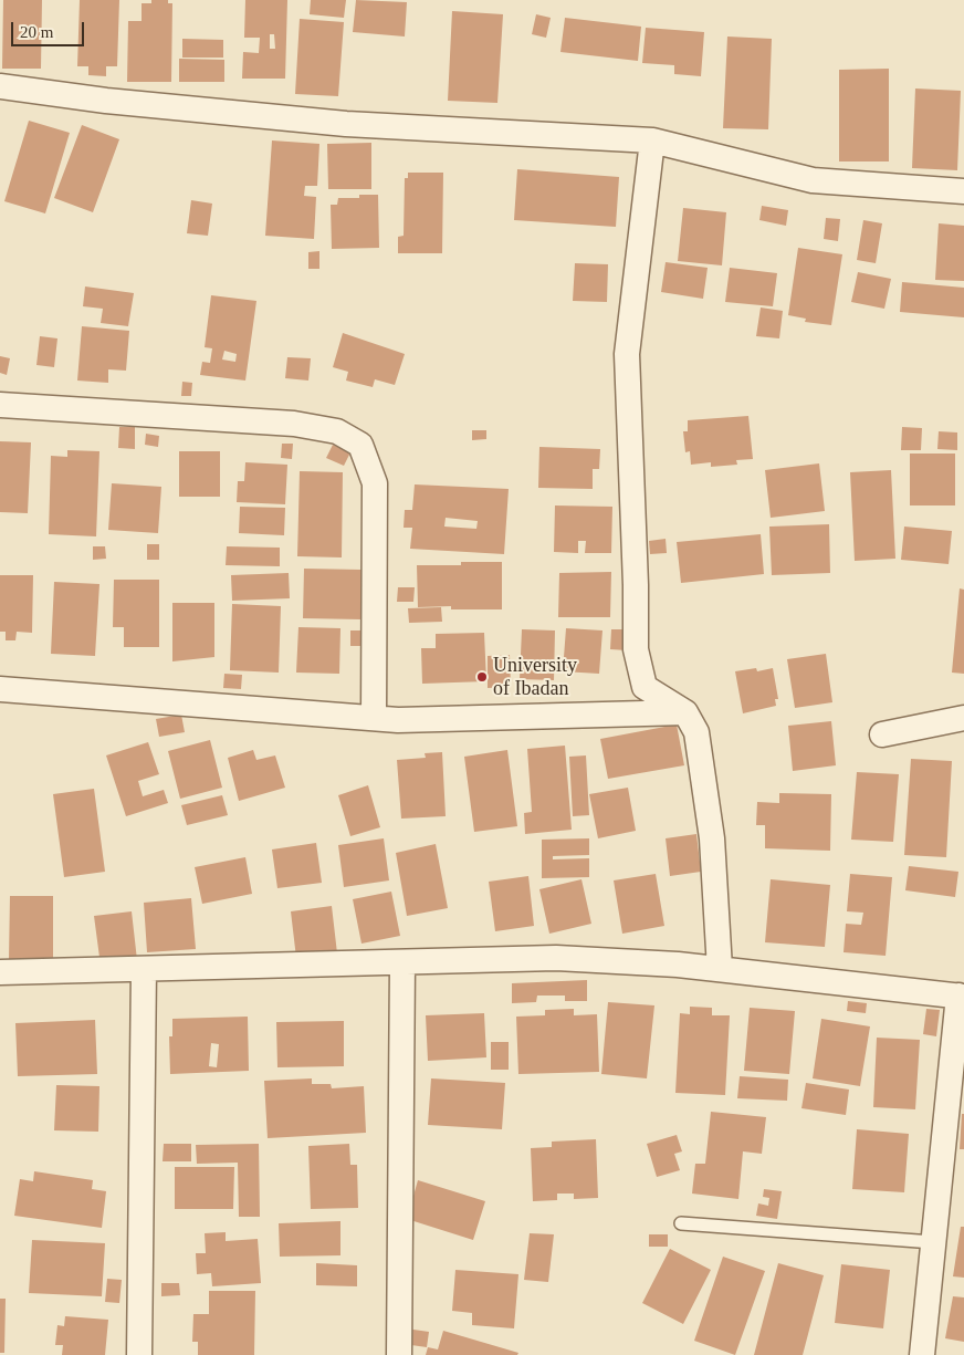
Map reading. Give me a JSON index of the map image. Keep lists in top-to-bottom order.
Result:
{
  "places": ["University of Ibadan"],
  "scale_bar": "20 m"
}
